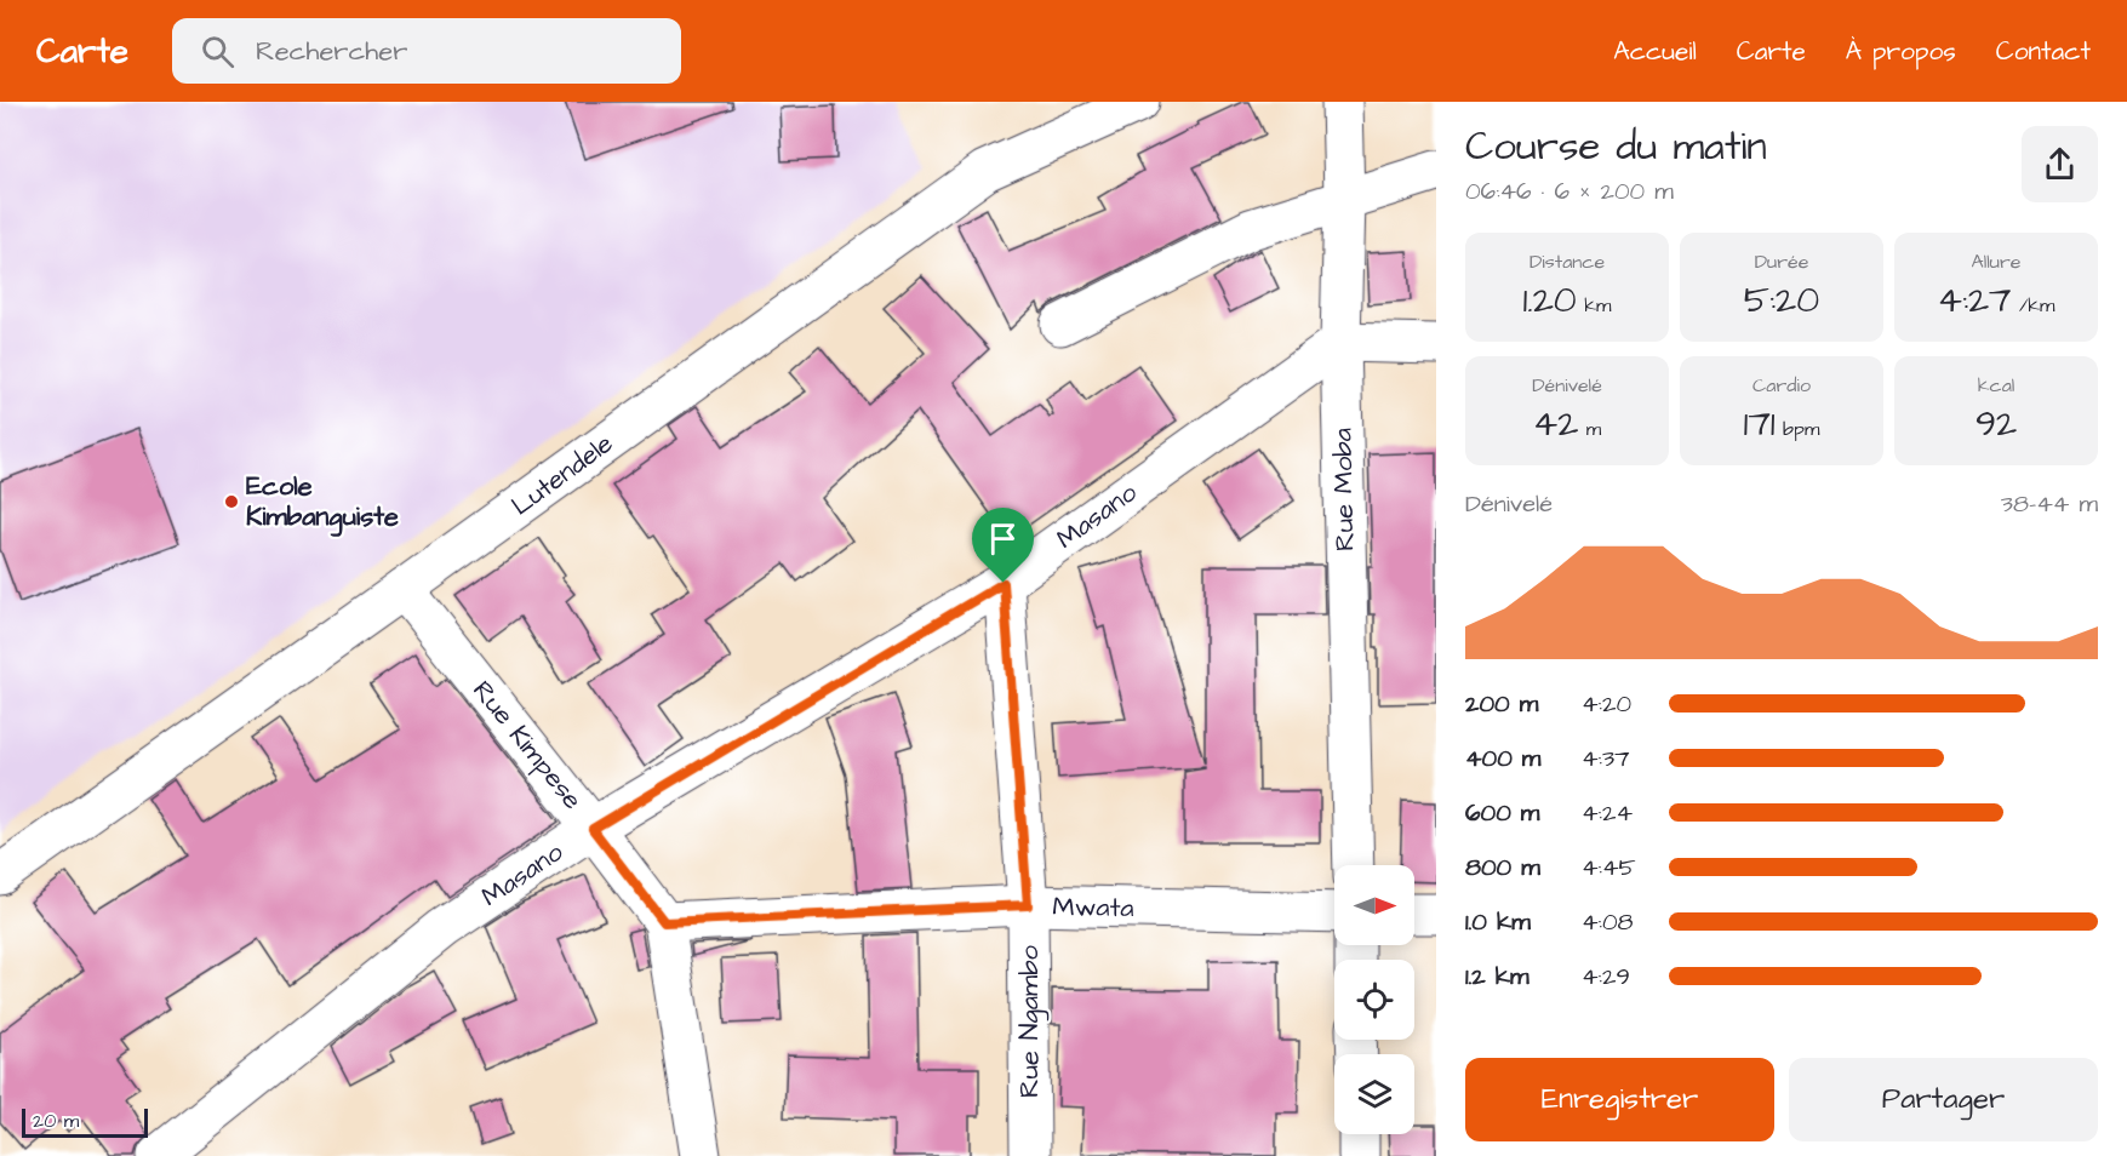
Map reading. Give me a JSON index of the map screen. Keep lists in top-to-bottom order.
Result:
{
  "streets": {
    "street": [
      "Lutendele",
      "Rue Moba",
      "Masano",
      "Rue Kimpese",
      "Mwata",
      "Rue Ngambo"
    ]
  },
  "crossings": [
    ["Lutendele", "Rue Kimpese"],
    ["Rue Moba", "Masano"],
    ["Masano", "Rue Kimpese"],
    ["Masano", "Rue Ngambo"],
    ["Rue Kimpese", "Mwata"],
    ["Mwata", "Rue Ngambo"]
  ],
  "places": ["Ecole Kimbanguiste"],
  "scale_bar": "20 m",
  "north": "right",
  "page": {
    "header": "Carte",
    "search": "Rechercher",
    "nav": [
      "Accueil",
      "Carte",
      "À propos",
      "Contact"
    ],
    "heading": ["Course du matin", "06:46 · 6 × 200 m"],
    "stats": [
      ["Distance", "1.20 km"],
      ["Durée", "5:20"],
      ["Allure", "4:27 /km"],
      ["Dénivelé", "42 m"],
      ["Cardio", "171 bpm"],
      ["kcal", "92"]
    ],
    "chart": ["Dénivelé", "38–44 m"],
    "list": [
      {
        "name": "200 m",
        "note": "4:20"
      },
      {
        "name": "400 m",
        "note": "4:37"
      },
      {
        "name": "600 m",
        "note": "4:24"
      },
      {
        "name": "800 m",
        "note": "4:45"
      },
      {
        "name": "1.0 km",
        "note": "4:08"
      },
      {
        "name": "1.2 km",
        "note": "4:29"
      }
    ],
    "buttons": ["Enregistrer", "Partager"],
    "scale": "20 m"
  }
}
